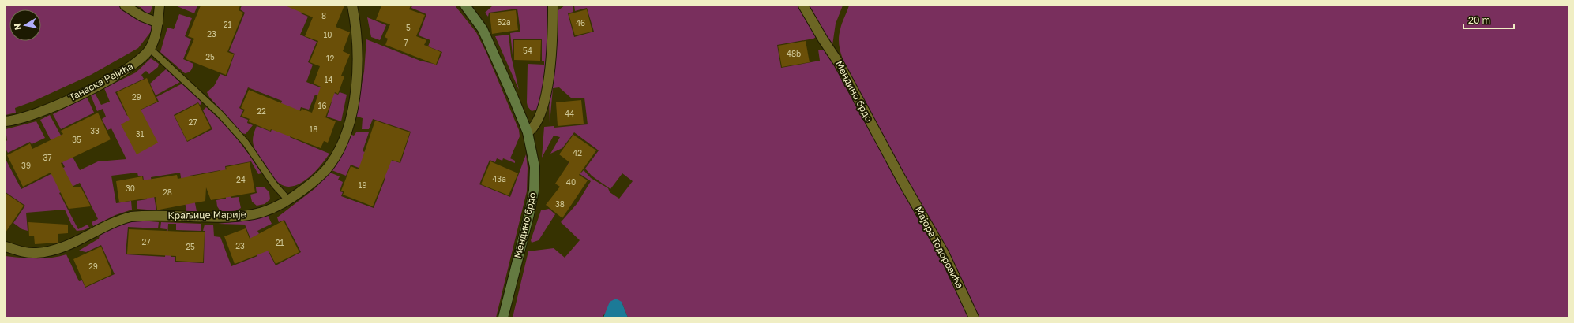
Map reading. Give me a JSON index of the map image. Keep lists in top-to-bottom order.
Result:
{
  "streets": {
    "street": [
      "Танаска Рајића",
      "Мендино брдо",
      "Краљице Марије",
      "Мајора Тодоровића"
    ]
  },
  "crossings": [
    ["Мендино брдо", "Мајора Тодоровића"]
  ],
  "house_numbers": [
    "8",
    "52a",
    "46",
    "21",
    "5",
    "23",
    "10",
    "7",
    "54",
    "48b",
    "25",
    "12",
    "14",
    "29",
    "16",
    "22",
    "44",
    "27",
    "18",
    "33",
    "31",
    "35",
    "42",
    "37",
    "39",
    "43a",
    "24",
    "40",
    "19",
    "30",
    "28",
    "38",
    "27",
    "21",
    "23",
    "25",
    "29"
  ],
  "scale_bar": "20 m",
  "north": "left"
}
